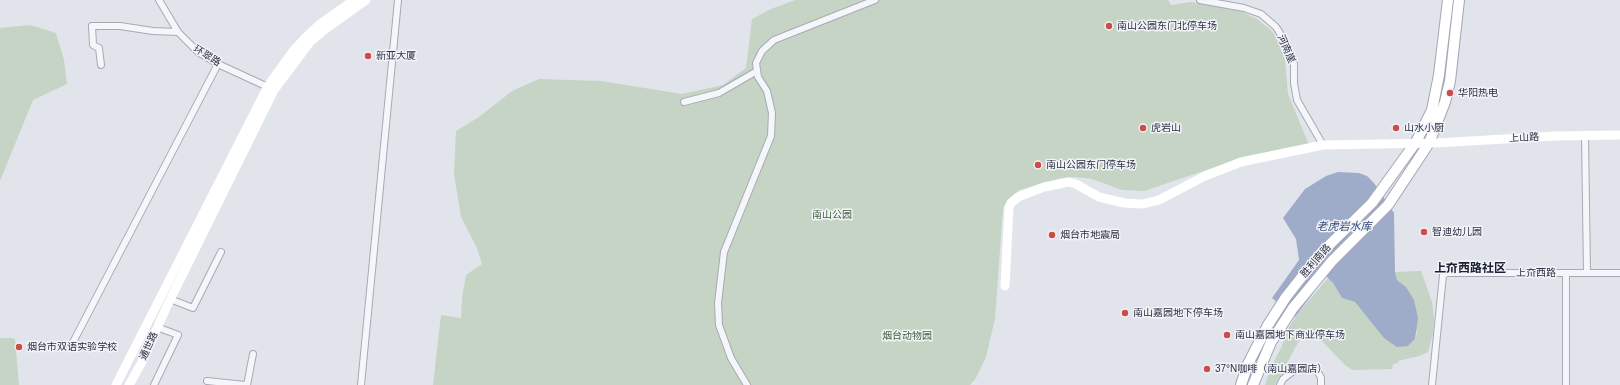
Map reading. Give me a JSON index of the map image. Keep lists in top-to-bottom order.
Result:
{
  "streets": {
    "main road": ["上山路", "胜利南路", "通世路"],
    "street": ["河南崖", "环翠路", "上夼西路"]
  },
  "crossings": [
    ["河南崖", "上山路"],
    ["环翠路", "通世路"],
    ["上山路", "胜利南路"]
  ],
  "districts": ["上夼西路社区"],
  "water": ["老虎岩水库"],
  "parks": ["南山公园", "烟台动物园"],
  "places": [
    "南山公园东门北停车场",
    "新亚大厦",
    "华阳热电",
    "虎岩山",
    "山水小厨",
    "南山公园东门停车场",
    "智迪幼儿园",
    "烟台市地震局",
    "南山嘉园地下停车场",
    "南山嘉园地下商业停车场",
    "烟台市双语实验学校",
    "37°N咖啡（南山嘉园店）"
  ]
}
